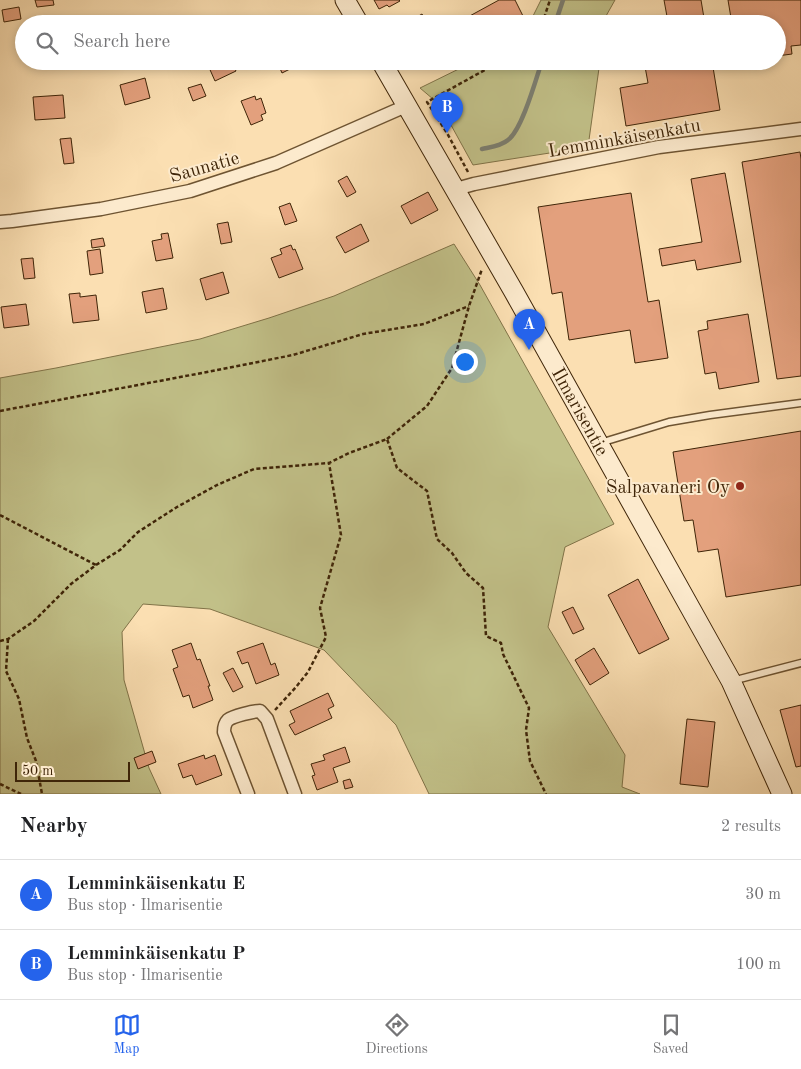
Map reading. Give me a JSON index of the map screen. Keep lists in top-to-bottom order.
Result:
{
  "streets": {
    "street": ["Lemminkäisenkatu", "Saunatie", "Ilmarisentie"]
  },
  "crossings": [
    ["Lemminkäisenkatu", "Ilmarisentie"],
    ["Saunatie", "Ilmarisentie"]
  ],
  "places": ["Salpavaneri Oy"],
  "scale_bar": "50 m",
  "page": {
    "search": "Search here",
    "pins": ["B", "A"],
    "scale": "50 m",
    "heading": ["Nearby", "2 results"],
    "list": [
      {
        "mark": "A",
        "name": "Lemminkäisenkatu E",
        "note": "Bus stop · Ilmarisentie",
        "value": "30 m"
      },
      {
        "mark": "B",
        "name": "Lemminkäisenkatu P",
        "note": "Bus stop · Ilmarisentie",
        "value": "100 m"
      }
    ],
    "nav": ["Map", "Directions", "Saved"]
  }
}
